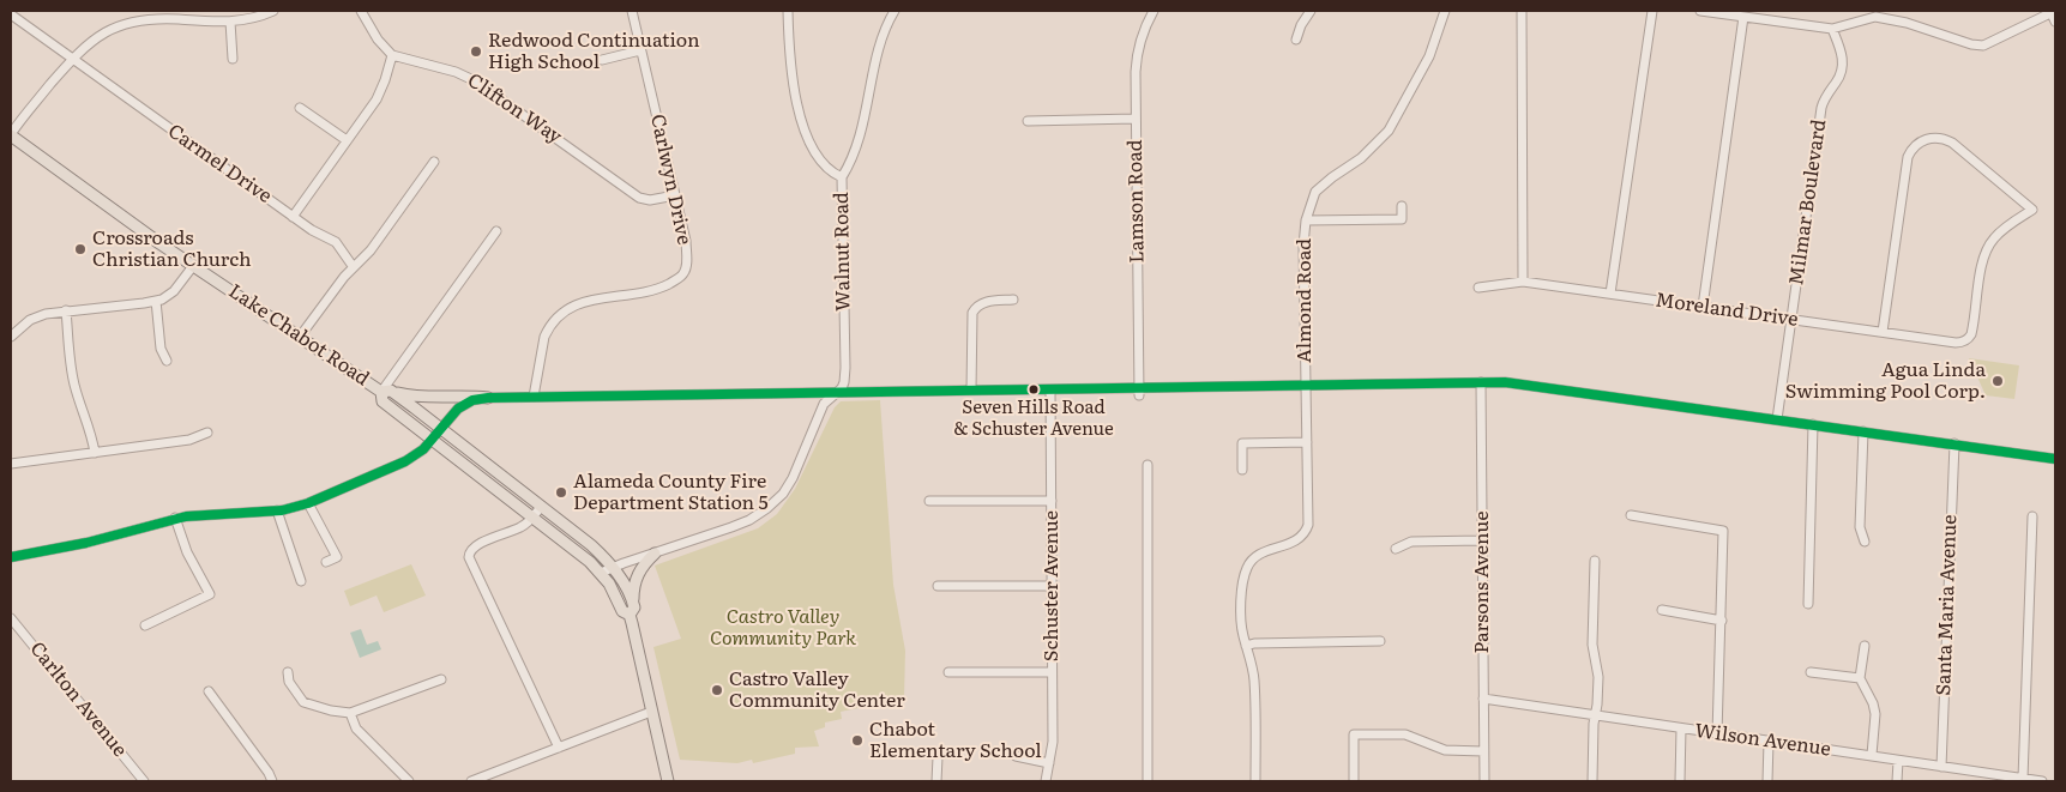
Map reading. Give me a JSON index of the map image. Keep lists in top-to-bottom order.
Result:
{
  "streets": {
    "main road": ["Lake Chabot Road"],
    "street": [
      "Clifton Way",
      "Carmel Drive",
      "Carlwyn Drive",
      "Lamson Road",
      "Milmar Boulevard",
      "Walnut Road",
      "Almond Road",
      "Moreland Drive",
      "Parsons Avenue",
      "Schuster Avenue",
      "Santa Maria Avenue",
      "Carlton Avenue",
      "Wilson Avenue"
    ]
  },
  "crossings": [
    ["Clifton Way", "Carlwyn Drive"],
    ["Milmar Boulevard", "Moreland Drive"],
    ["Parsons Avenue", "Wilson Avenue"],
    ["Santa Maria Avenue", "Wilson Avenue"]
  ],
  "parks": ["Castro Valley Community Park"],
  "places": [
    "Redwood Continuation High School",
    "Crossroads Christian Church",
    "Agua Linda Swimming Pool Corp.",
    "Seven Hills Road & Schuster Avenue",
    "Alameda County Fire Department Station 5",
    "Castro Valley Community Center",
    "Chabot Elementary School"
  ]
}
